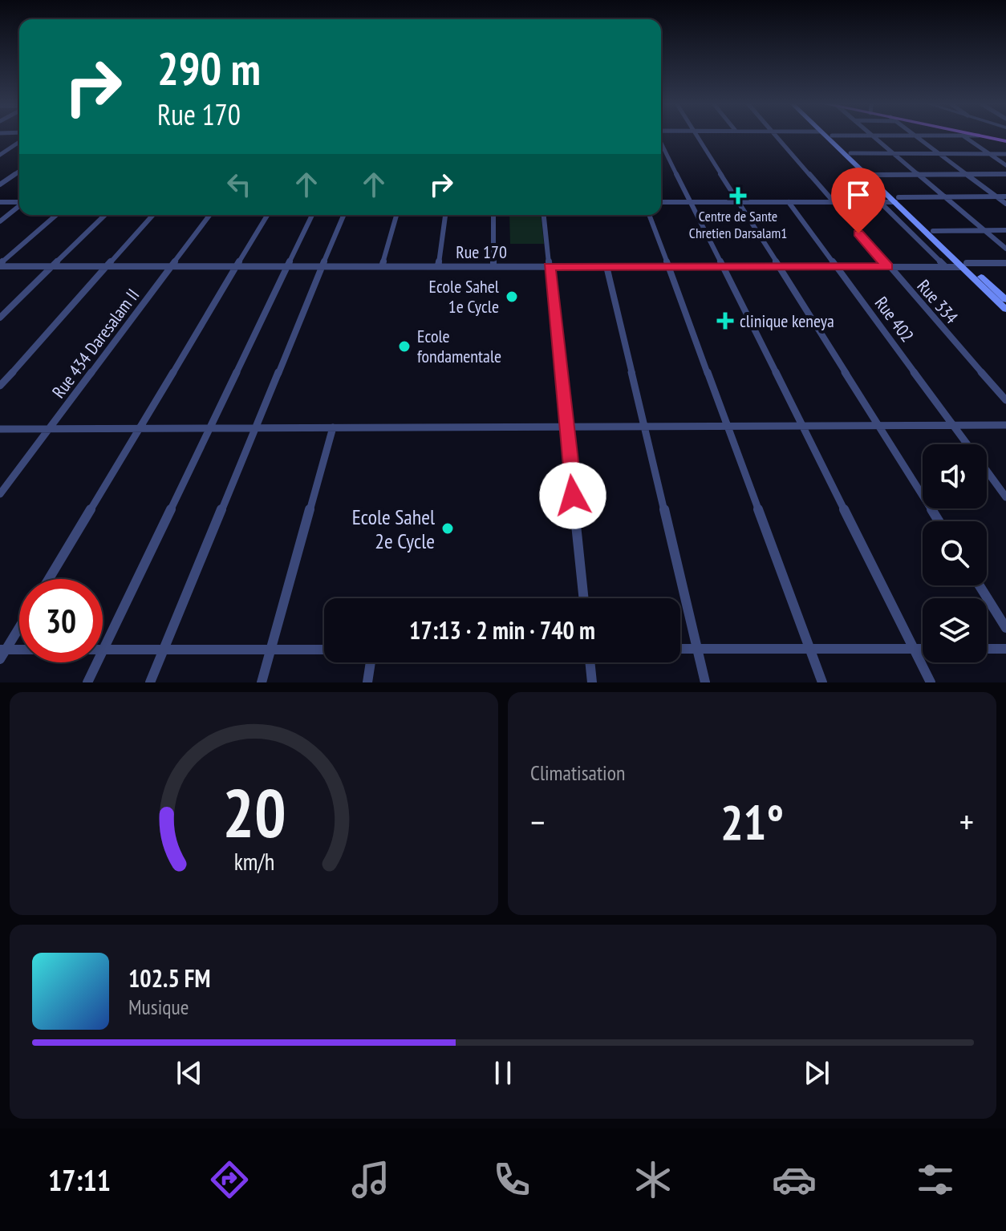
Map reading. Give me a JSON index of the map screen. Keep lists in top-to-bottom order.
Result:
{
  "streets": {
    "street": [
      "Rue 170",
      "Rue 334",
      "Rue 402",
      "Rue 434 Daresalam II"
    ]
  },
  "crossings": [
    ["Rue 170", "Rue 334"],
    ["Rue 170", "Rue 402"],
    ["Rue 170", "Rue 434 Daresalam II"]
  ],
  "places": {
    "health": ["Centre de Sante Chretien Darsalam1", "clinique keneya"],
    "other": ["Ecole Sahel 1e Cycle", "Ecole fondamentale", "Ecole Sahel 2e Cycle"]
  },
  "page": {
    "turn": ["290 m", "Rue 170"],
    "limit": "30",
    "trip": "17:13 · 2 min · 740 m",
    "tile": "Climatisation",
    "heat": ["−", "21°", "+"],
    "song": ["102.5 FM", "Musique"],
    "tabs": "17:11",
    "gauge": ["20", "km/h"]
  }
}
